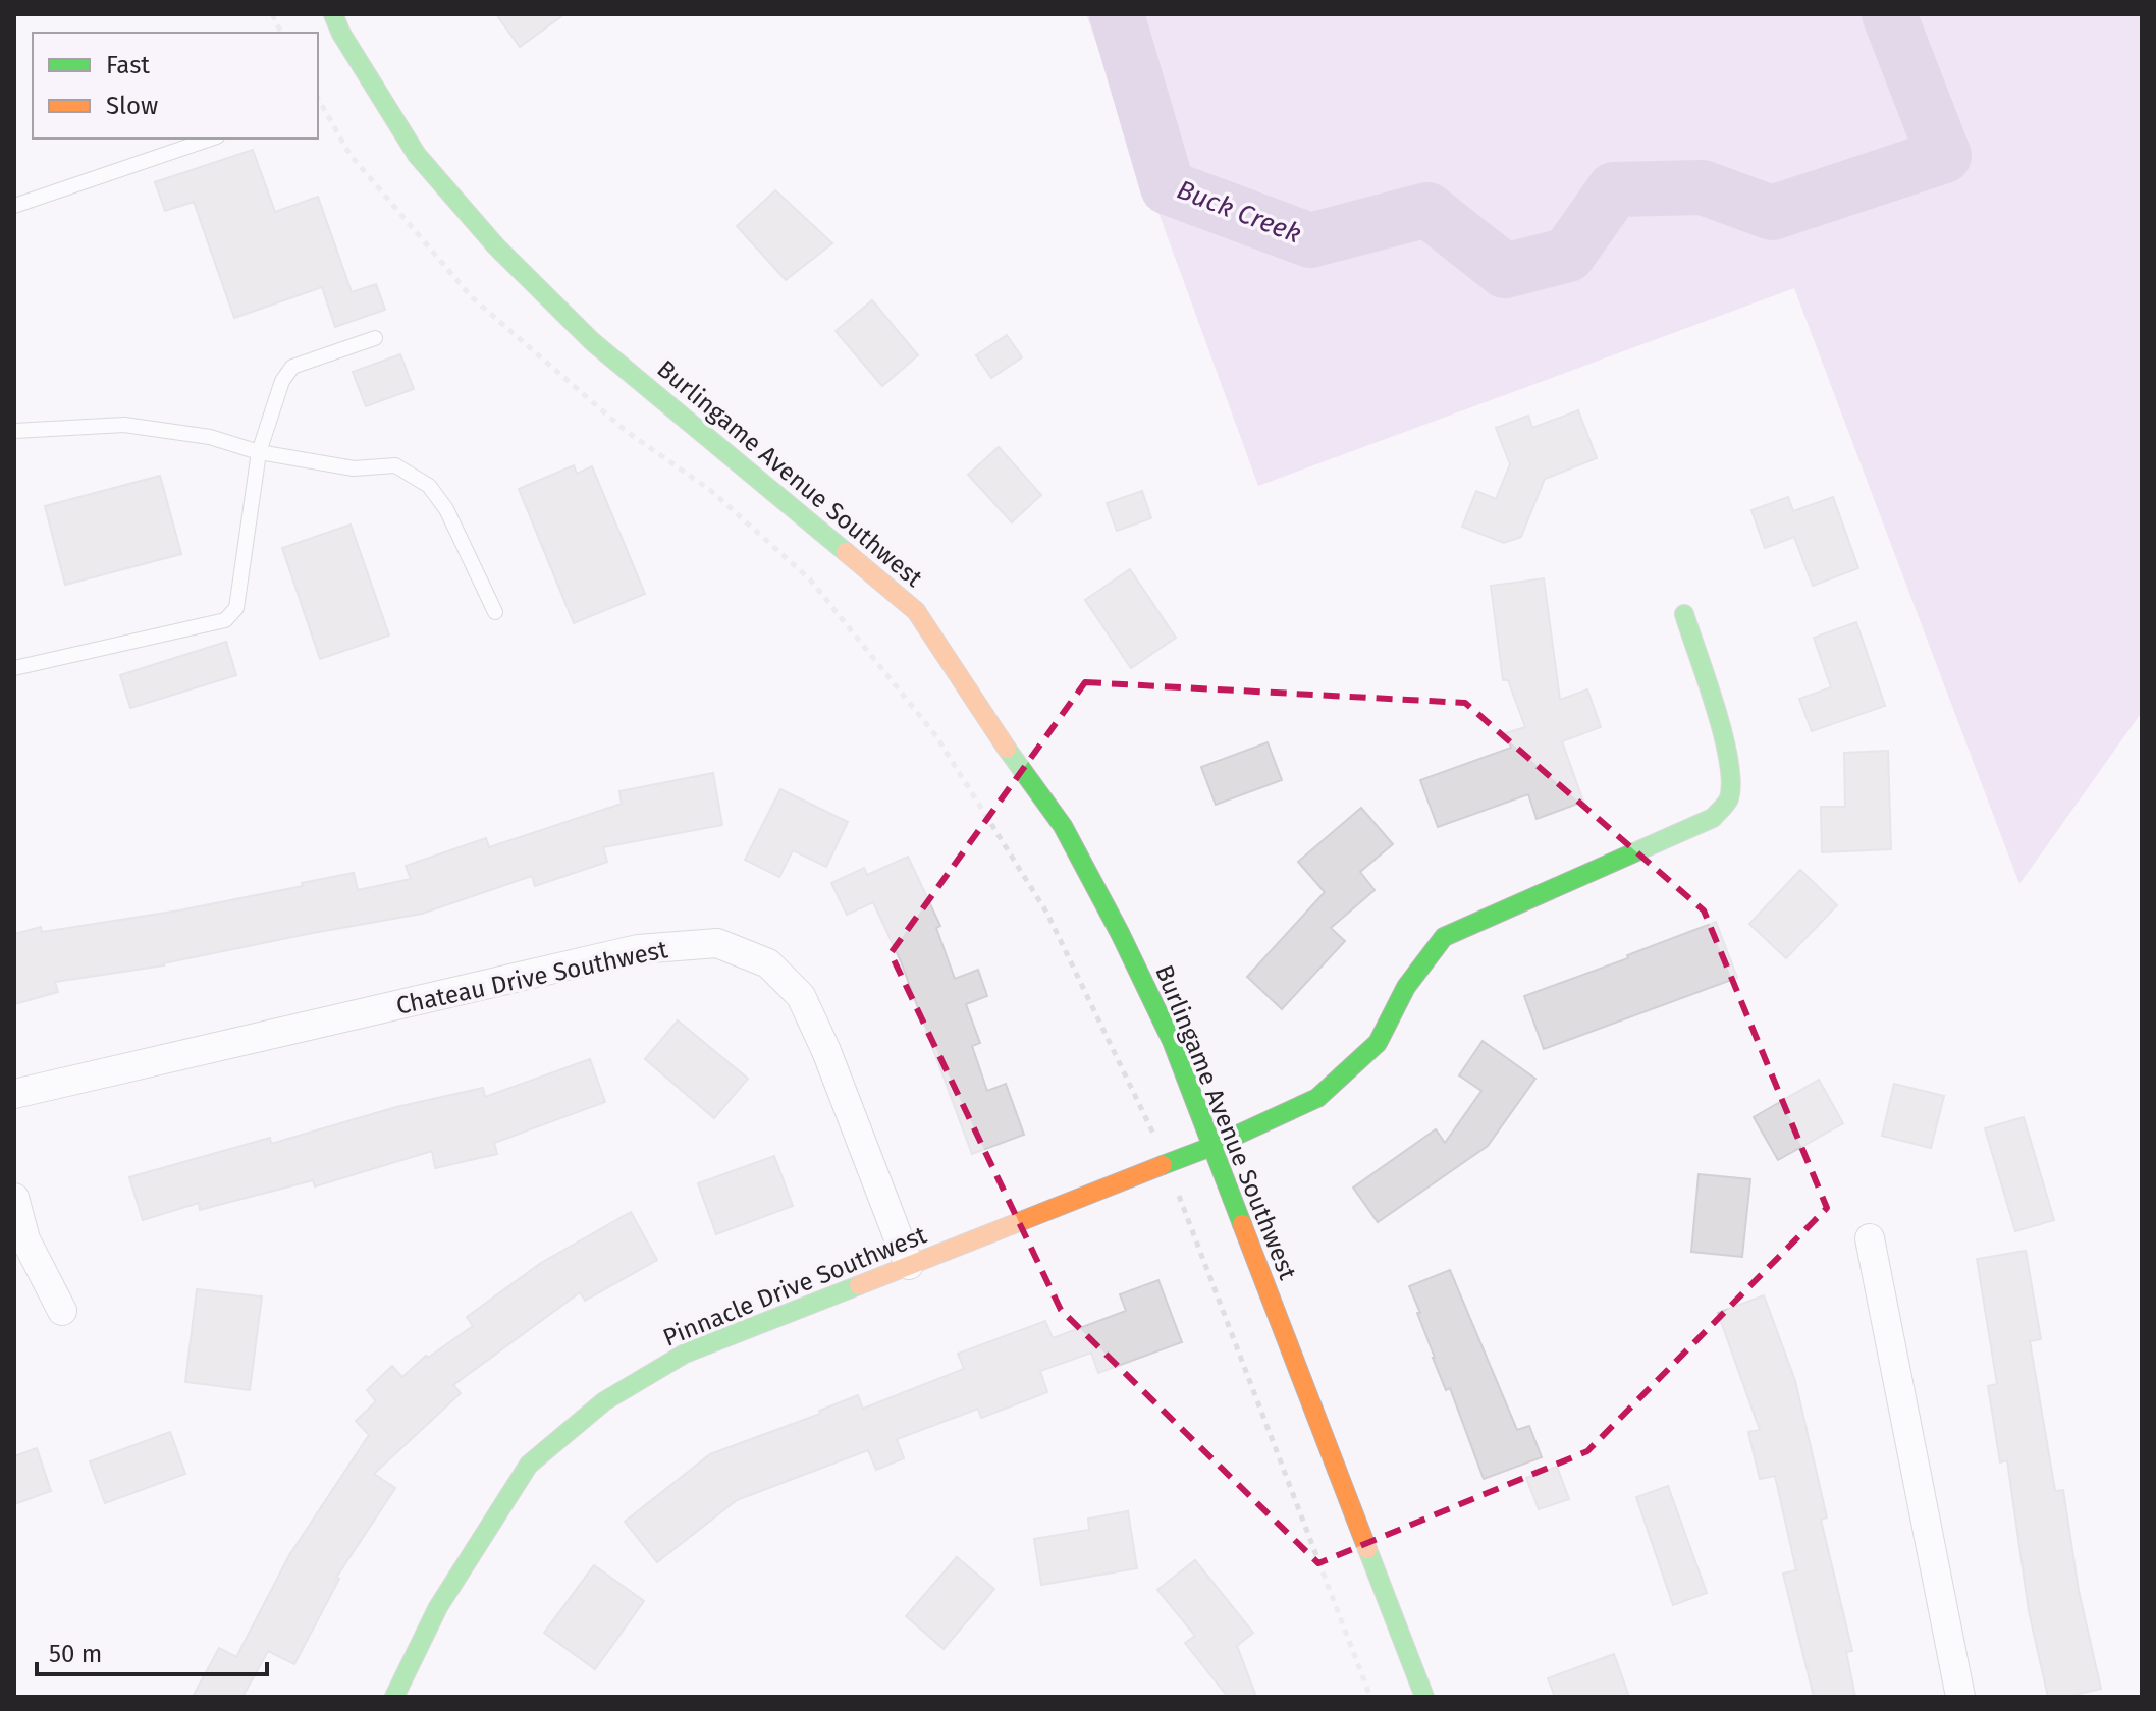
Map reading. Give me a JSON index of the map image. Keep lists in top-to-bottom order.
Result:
{
  "streets": {
    "street": ["Burlingame Avenue Southwest", "Chateau Drive Southwest", "Pinnacle Drive Southwest"]
  },
  "crossings": [
    ["Burlingame Avenue Southwest", "Pinnacle Drive Southwest"],
    ["Chateau Drive Southwest", "Pinnacle Drive Southwest"]
  ],
  "water": ["Buck Creek"],
  "legend": ["Fast", "Slow"],
  "scale_bar": "50 m"
}
